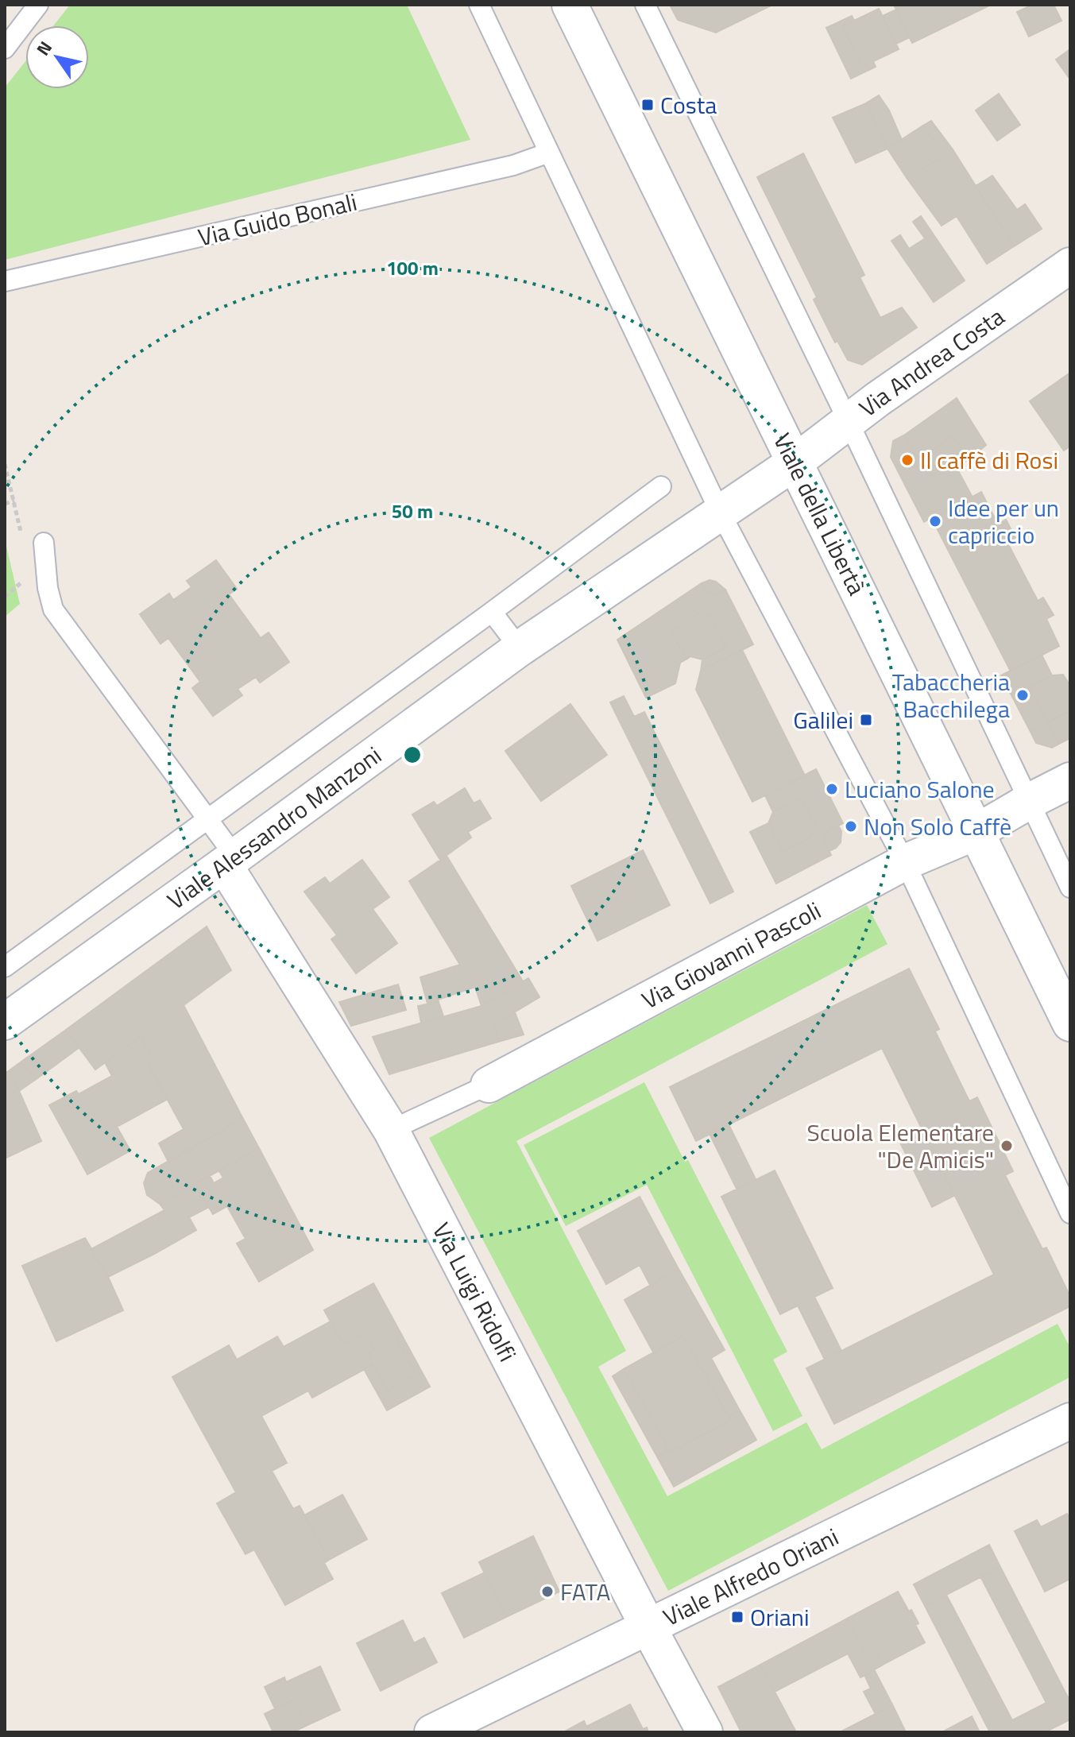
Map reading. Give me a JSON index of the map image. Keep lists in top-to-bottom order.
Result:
{
  "streets": {
    "street": [
      "Via Andrea Costa",
      "Viale della Libertà",
      "Viale Alessandro Manzoni",
      "Via Giovanni Pascoli",
      "Via Luigi Ridolfi",
      "Viale Alfredo Oriani"
    ],
    "lane": ["Via Guido Bonali"]
  },
  "crossings": [
    ["Via Andrea Costa", "Viale della Libertà"],
    ["Via Andrea Costa", "Viale Alessandro Manzoni"],
    ["Viale della Libertà", "Viale Alessandro Manzoni"],
    ["Viale della Libertà", "Via Giovanni Pascoli"],
    ["Viale Alessandro Manzoni", "Via Luigi Ridolfi"],
    ["Via Luigi Ridolfi", "Viale Alfredo Oriani"]
  ],
  "places": {
    "transit": ["Costa", "Galilei", "Oriani"],
    "other": [
      "Il caffè di Rosi",
      "Idee per un capriccio",
      "Tabaccheria Bacchilega",
      "Luciano Salone",
      "Non Solo Caffè",
      "Scuola Elementare \"De Amicis\"",
      "FATA"
    ]
  },
  "north": "top left",
  "rings": ["100 m", "50 m"]
}
